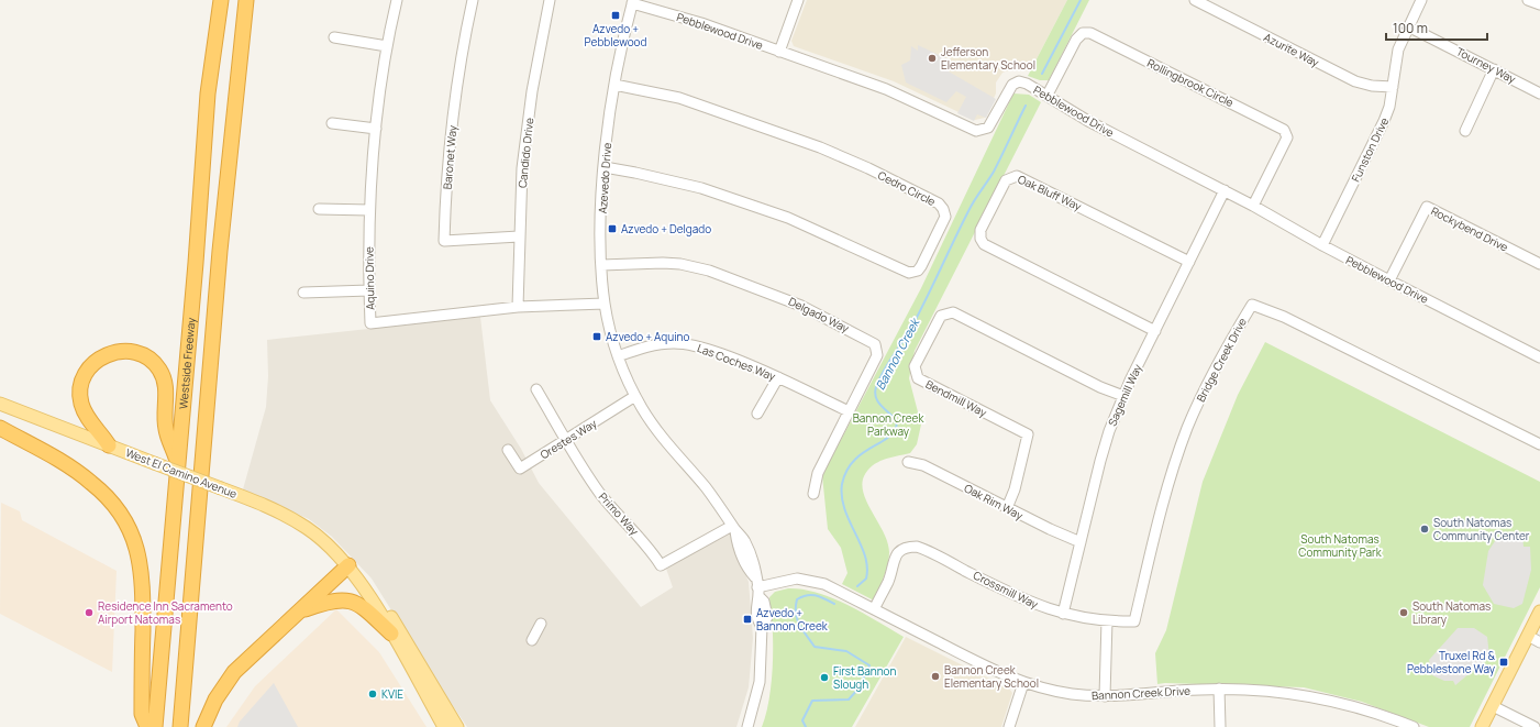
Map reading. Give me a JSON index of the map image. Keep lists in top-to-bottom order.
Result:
{
  "streets": {
    "highway": ["Westside Freeway"],
    "main road": ["West El Camino Avenue"],
    "street": [
      "Pebblewood Drive",
      "Azurite Way",
      "Tourney Way",
      "Rollingbrook Circle",
      "Funston Drive",
      "Candido Drive",
      "Baronet Way",
      "Azevedo Drive",
      "Cedro Circle",
      "Oak Bluff Way",
      "Rockybend Drive",
      "Aquino Drive",
      "Delgado Way",
      "Bridge Creek Drive",
      "Las Coches Way",
      "Sagemill Way",
      "Bendmill Way",
      "Orestes Way",
      "Oak Rim Way",
      "Primo Way",
      "Crossmill Way",
      "Bannon Creek Drive"
    ]
  },
  "crossings": [
    ["Pebblewood Drive", "Rollingbrook Circle"],
    ["Pebblewood Drive", "Funston Drive"],
    ["Pebblewood Drive", "Azevedo Drive"],
    ["Pebblewood Drive", "Rockybend Drive"],
    ["Pebblewood Drive", "Sagemill Way"],
    ["Azurite Way", "Funston Drive"],
    ["Tourney Way", "Funston Drive"],
    ["Candido Drive", "Baronet Way"],
    ["Candido Drive", "Aquino Drive"],
    ["Azevedo Drive", "Cedro Circle"],
    ["Azevedo Drive", "Aquino Drive"],
    ["Azevedo Drive", "Delgado Way"],
    ["Azevedo Drive", "Las Coches Way"],
    ["Azevedo Drive", "Orestes Way"],
    ["Azevedo Drive", "Primo Way"],
    ["Azevedo Drive", "Bannon Creek Drive"],
    ["Oak Bluff Way", "Sagemill Way"],
    ["Delgado Way", "Las Coches Way"],
    ["Bridge Creek Drive", "Crossmill Way"],
    ["Sagemill Way", "Bendmill Way"],
    ["Sagemill Way", "Oak Rim Way"],
    ["Sagemill Way", "Crossmill Way"],
    ["Bendmill Way", "Oak Rim Way"],
    ["Orestes Way", "Primo Way"],
    ["Crossmill Way", "Bannon Creek Drive"]
  ],
  "water": ["Bannon Creek"],
  "parks": ["Bannon Creek Parkway", "South Natomas Community Park"],
  "places": {
    "transit": [
      "Azvedo + Pebblewood",
      "Azvedo + Delgado",
      "Azvedo + Aquino",
      "Azvedo + Bannon Creek",
      "Truxel Rd & Pebblestone Way"
    ],
    "other": [
      "Jefferson Elementary School",
      "South Natomas Community Center",
      "Residence Inn Sacramento Airport Natomas",
      "South Natomas Library",
      "Bannon Creek Elementary School",
      "First Bannon Slough",
      "KVIE"
    ]
  },
  "scale_bar": "100 m"
}
